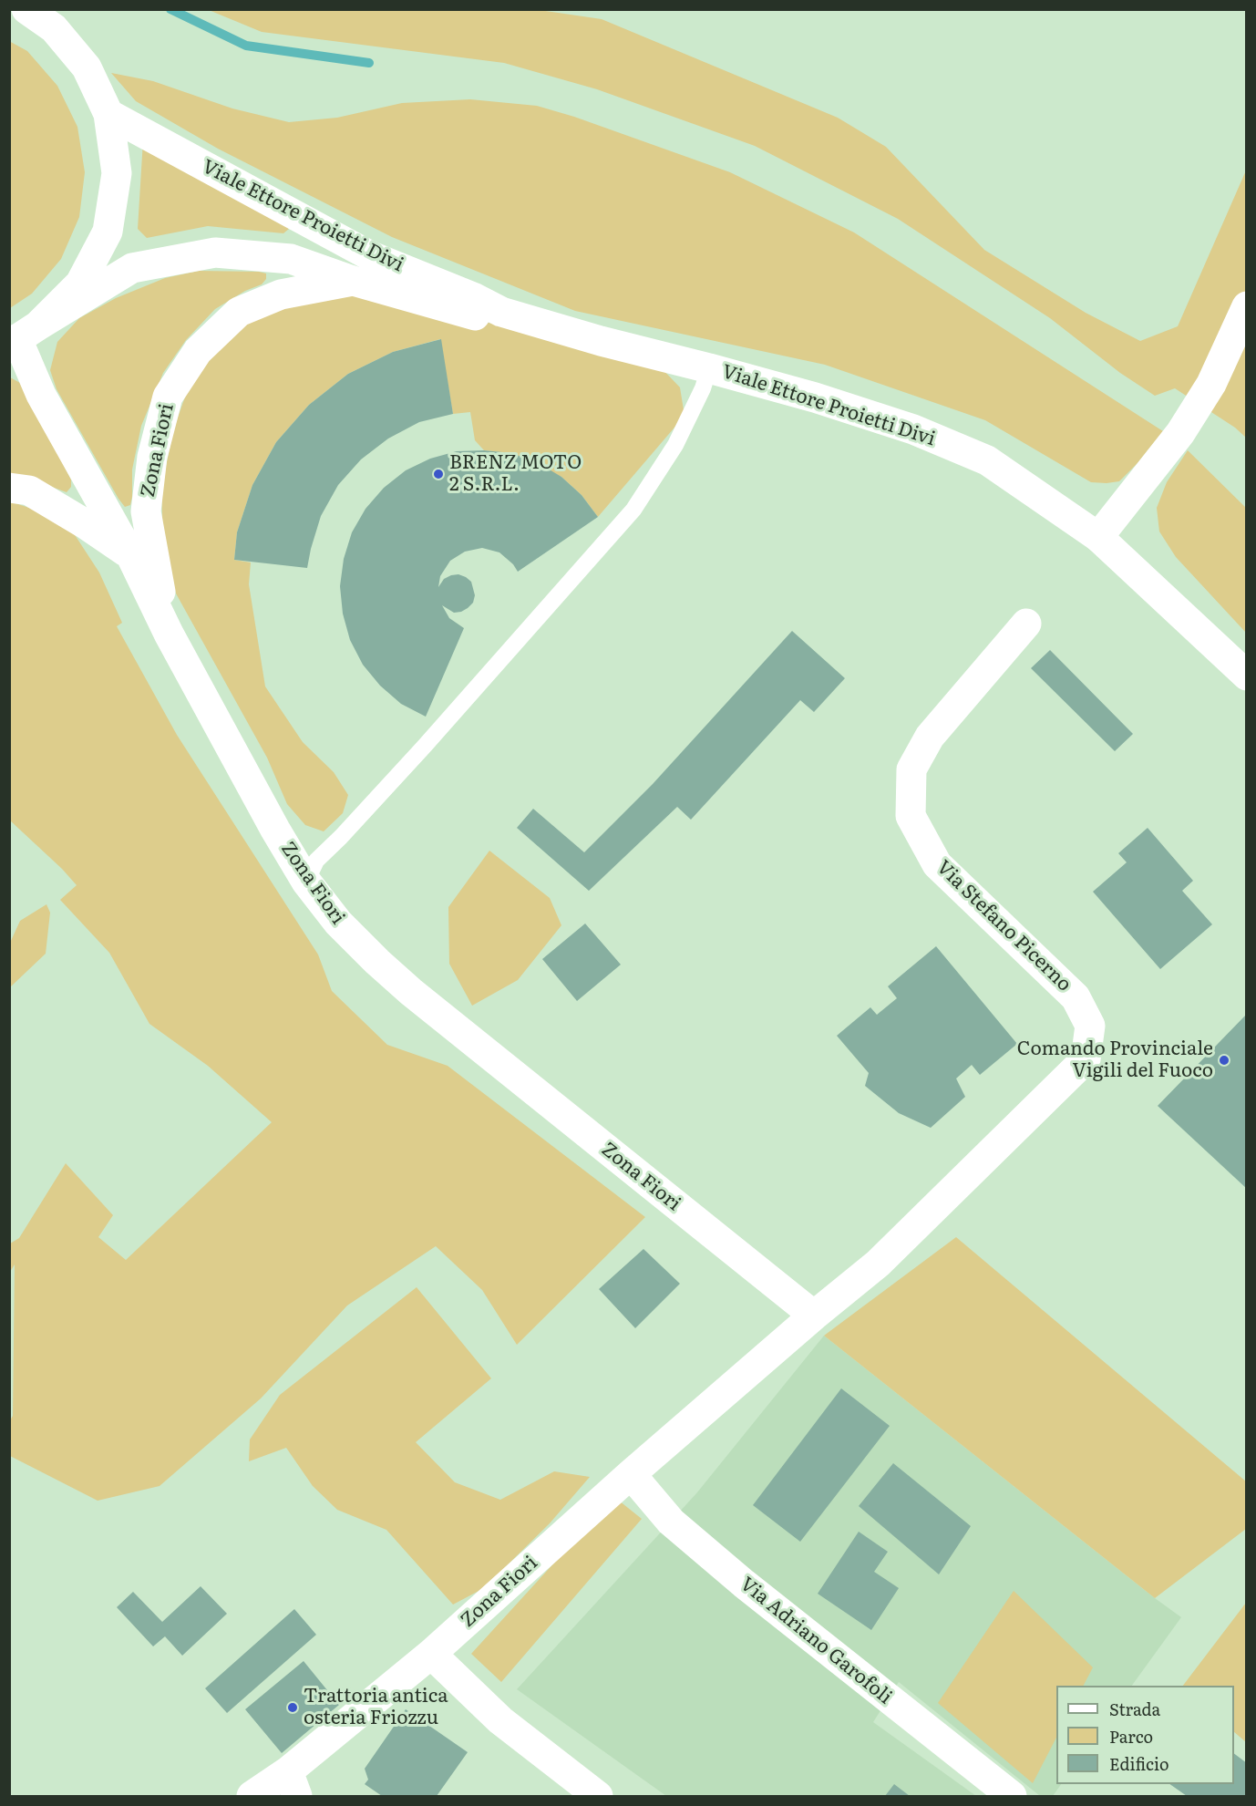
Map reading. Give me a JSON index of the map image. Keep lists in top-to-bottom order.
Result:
{
  "streets": {
    "street": [
      "Viale Ettore Proietti Divi",
      "Zona Fiori",
      "Via Stefano Picerno",
      "Via Adriano Garofoli"
    ]
  },
  "crossings": [
    ["Viale Ettore Proietti Divi", "Zona Fiori"],
    ["Zona Fiori", "Via Stefano Picerno"],
    ["Zona Fiori", "Via Adriano Garofoli"]
  ],
  "places": ["BRENZ MOTO 2 S.R.L.", "Comando Provinciale Vigili del Fuoco", "Trattoria antica osteria Friozzu"],
  "legend": ["Strada", "Parco", "Edificio"]
}
